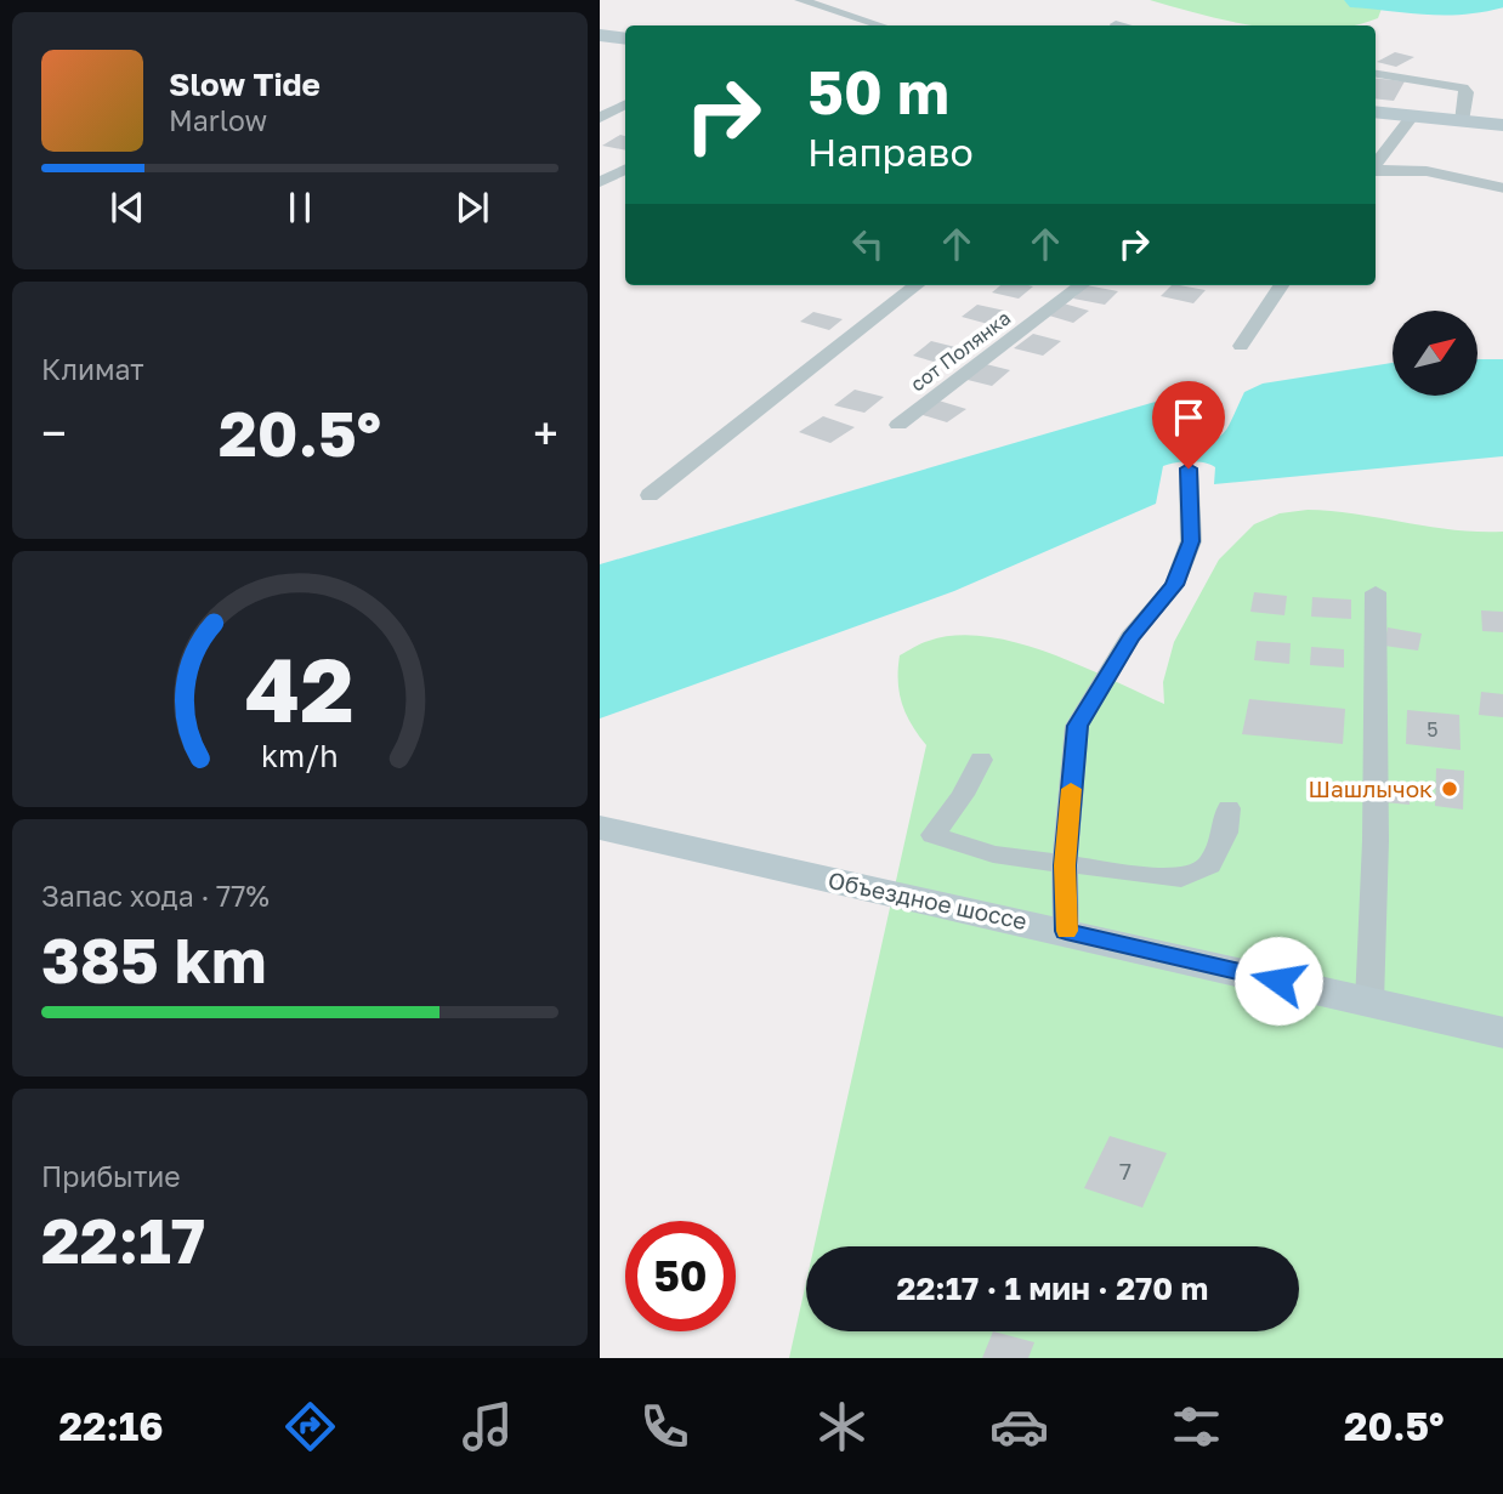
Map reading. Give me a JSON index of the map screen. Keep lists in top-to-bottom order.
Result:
{
  "streets": {
    "main road": ["Объездное шоссе"],
    "street": ["сот Полянка"]
  },
  "places": ["Шашлычок"],
  "house_numbers": ["5", "7"],
  "north": "top right",
  "page": {
    "turn": ["50 m", "Направо"],
    "song": ["Slow Tide", "Marlow"],
    "tile": [
      "Климат",
      ["Запас хода · 77%", "385 km"],
      ["Прибытие", "22:17"]
    ],
    "heat": ["−", "20.5°", "+"],
    "limit": "50",
    "trip": "22:17 · 1 мин · 270 m",
    "tabs": ["22:16", "20.5°"],
    "gauge": ["42", "km/h"]
  }
}
